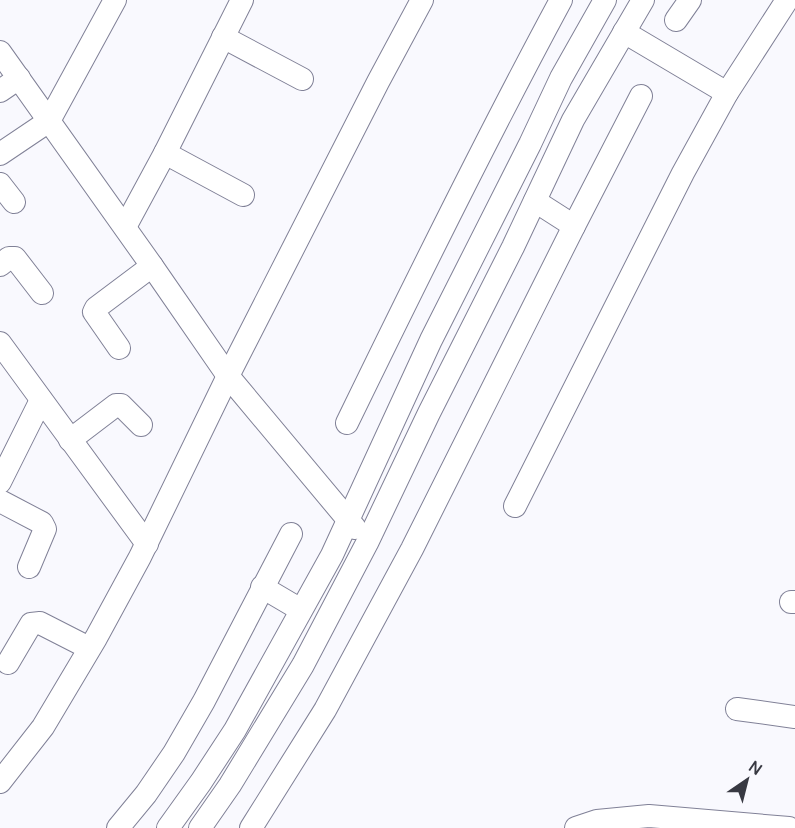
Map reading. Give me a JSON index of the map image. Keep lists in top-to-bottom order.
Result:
{
  "north": "top right"
}
